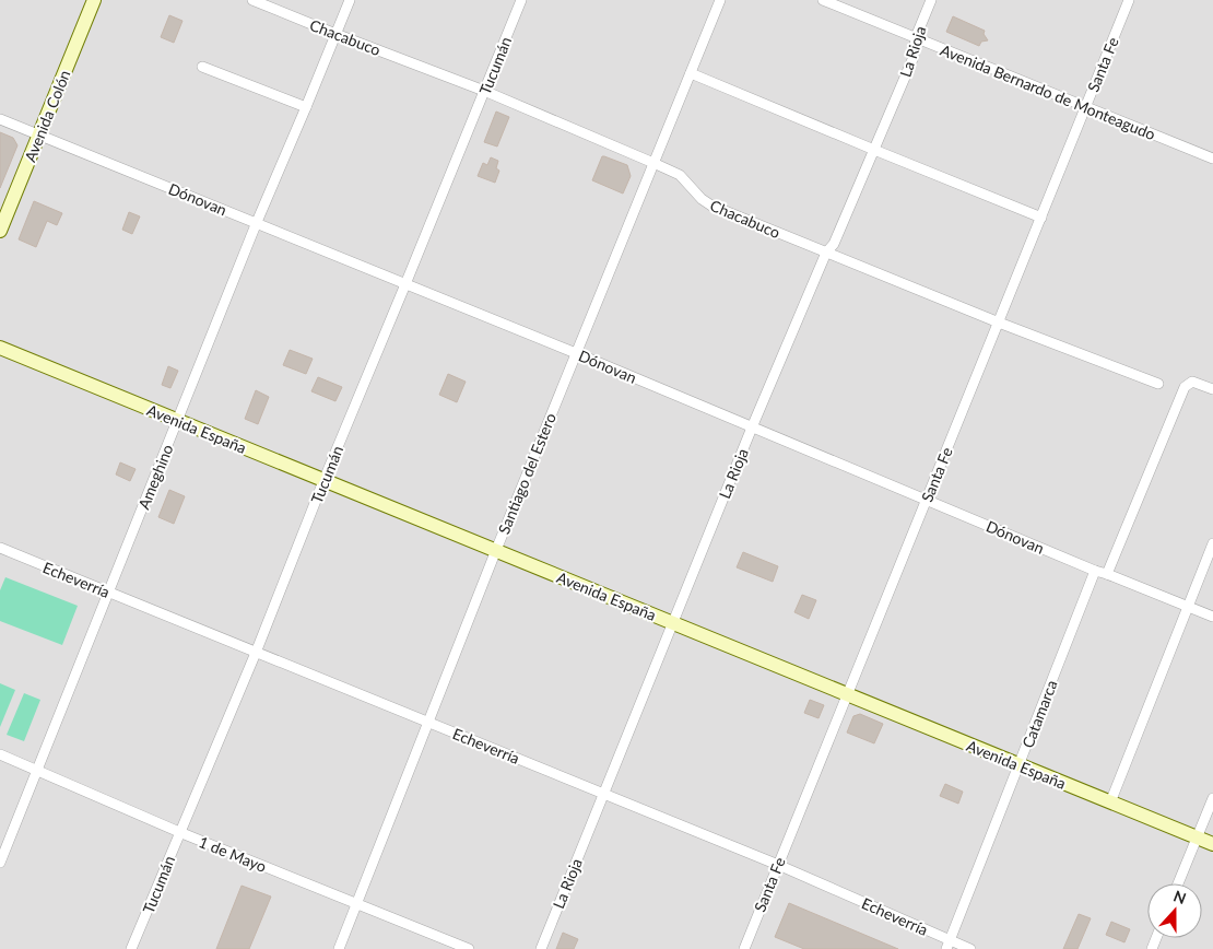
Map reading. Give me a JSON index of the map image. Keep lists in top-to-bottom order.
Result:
{
  "streets": {
    "street": [
      "Chacabuco",
      "La Rioja",
      "Santa Fe",
      "Tucumán",
      "Avenida Bernardo de Monteagudo",
      "Avenida Colón",
      "Dónovan",
      "Avenida España",
      "Santiago del Estero",
      "Ameghino",
      "Echeverría",
      "Catamarca",
      "1 de Mayo"
    ]
  },
  "crossings": [
    ["Chacabuco", "La Rioja"],
    ["Chacabuco", "Santa Fe"],
    ["Chacabuco", "Tucumán"],
    ["Chacabuco", "Santiago del Estero"],
    ["Chacabuco", "Ameghino"],
    ["La Rioja", "Avenida Bernardo de Monteagudo"],
    ["La Rioja", "Dónovan"],
    ["La Rioja", "Avenida España"],
    ["La Rioja", "Echeverría"],
    ["Santa Fe", "Avenida Bernardo de Monteagudo"],
    ["Santa Fe", "Dónovan"],
    ["Santa Fe", "Avenida España"],
    ["Santa Fe", "Echeverría"],
    ["Tucumán", "Dónovan"],
    ["Tucumán", "Avenida España"],
    ["Tucumán", "Echeverría"],
    ["Tucumán", "1 de Mayo"],
    ["Avenida Colón", "Dónovan"],
    ["Dónovan", "Santiago del Estero"],
    ["Dónovan", "Ameghino"],
    ["Dónovan", "Catamarca"],
    ["Avenida España", "Santiago del Estero"],
    ["Avenida España", "Ameghino"],
    ["Avenida España", "Catamarca"],
    ["Santiago del Estero", "Echeverría"],
    ["Santiago del Estero", "1 de Mayo"],
    ["Ameghino", "Echeverría"],
    ["Ameghino", "1 de Mayo"],
    ["Echeverría", "Catamarca"]
  ],
  "north": "top"
}
